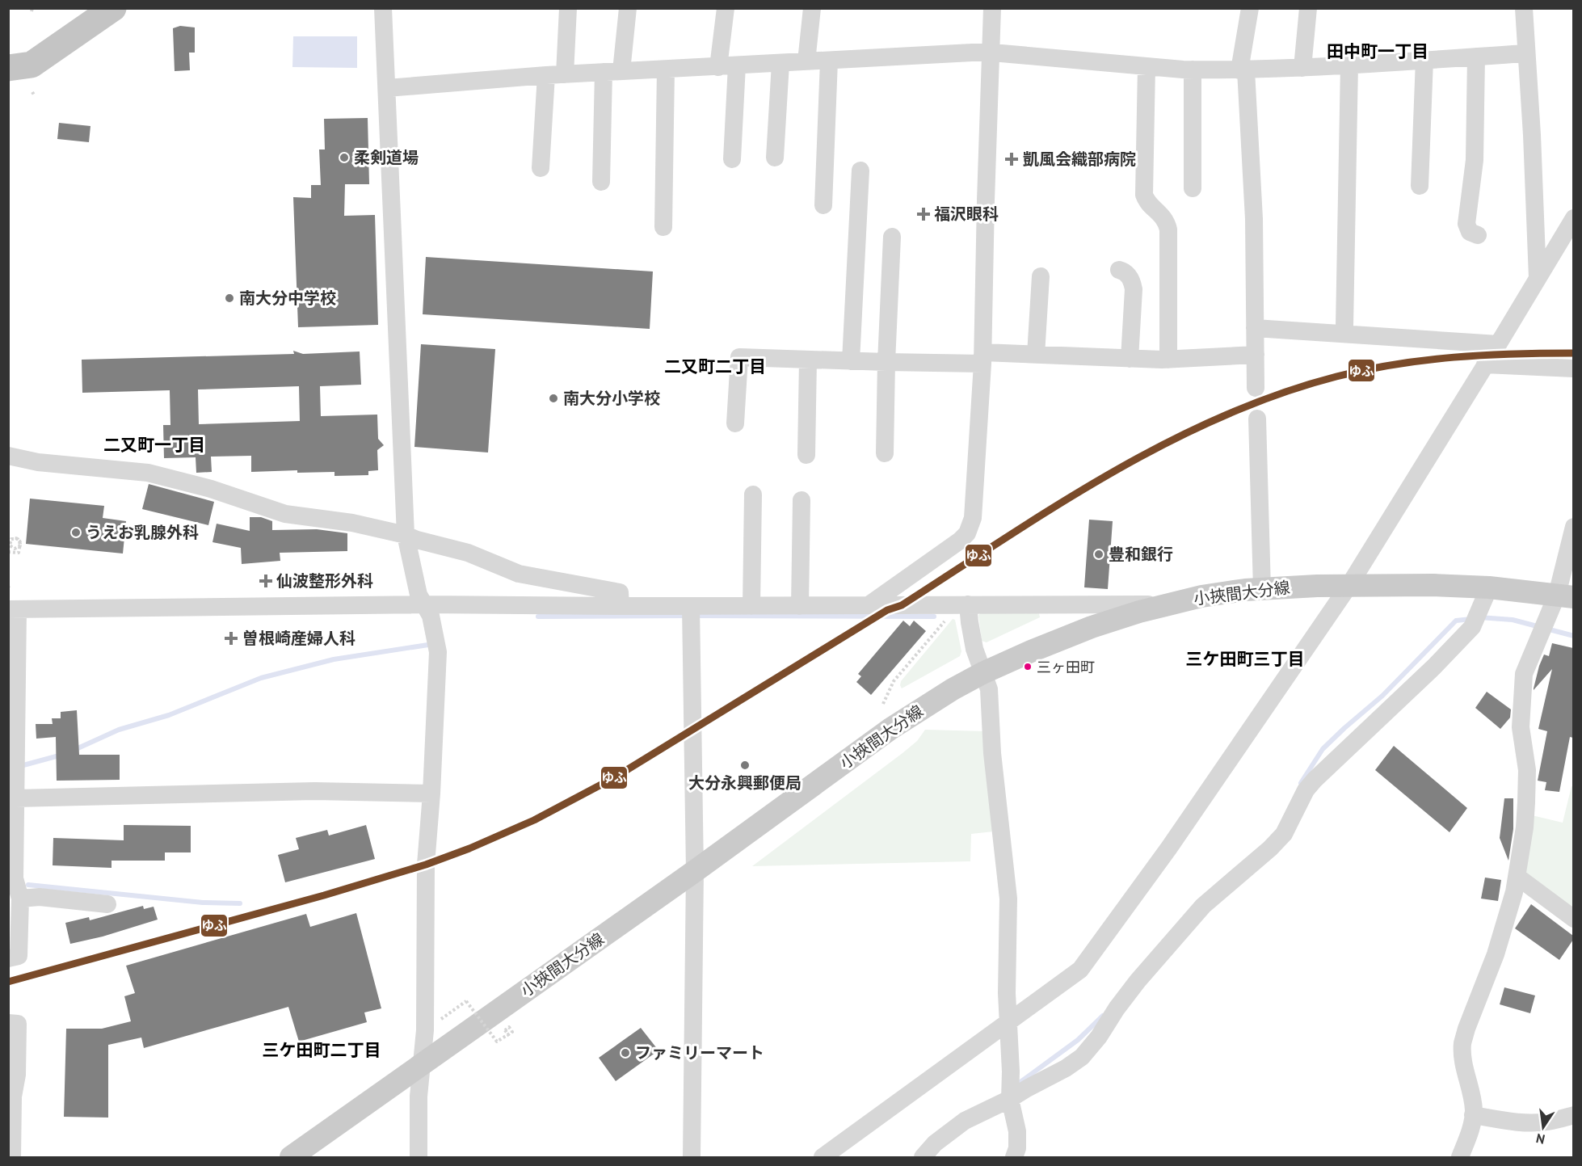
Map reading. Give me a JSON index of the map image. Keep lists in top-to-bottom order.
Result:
{
  "streets": {
    "main road": ["小挾間大分線"]
  },
  "districts": [
    "田中町一丁目",
    "二又町二丁目",
    "二又町一丁目",
    "三ケ田町三丁目",
    "三ケ田町二丁目"
  ],
  "places": {
    "other": [
      "柔剣道場",
      "南大分中学校",
      "南大分小学校",
      "うえお乳腺外科",
      "豊和銀行",
      "三ヶ田町",
      "大分永興郵便局",
      "ファミリーマート"
    ],
    "health": [
      "凱風会織部病院",
      "福沢眼科",
      "仙波整形外科",
      "曽根崎産婦人科"
    ]
  },
  "lines": ["transit line ゆふ"],
  "north": "bottom"
}
